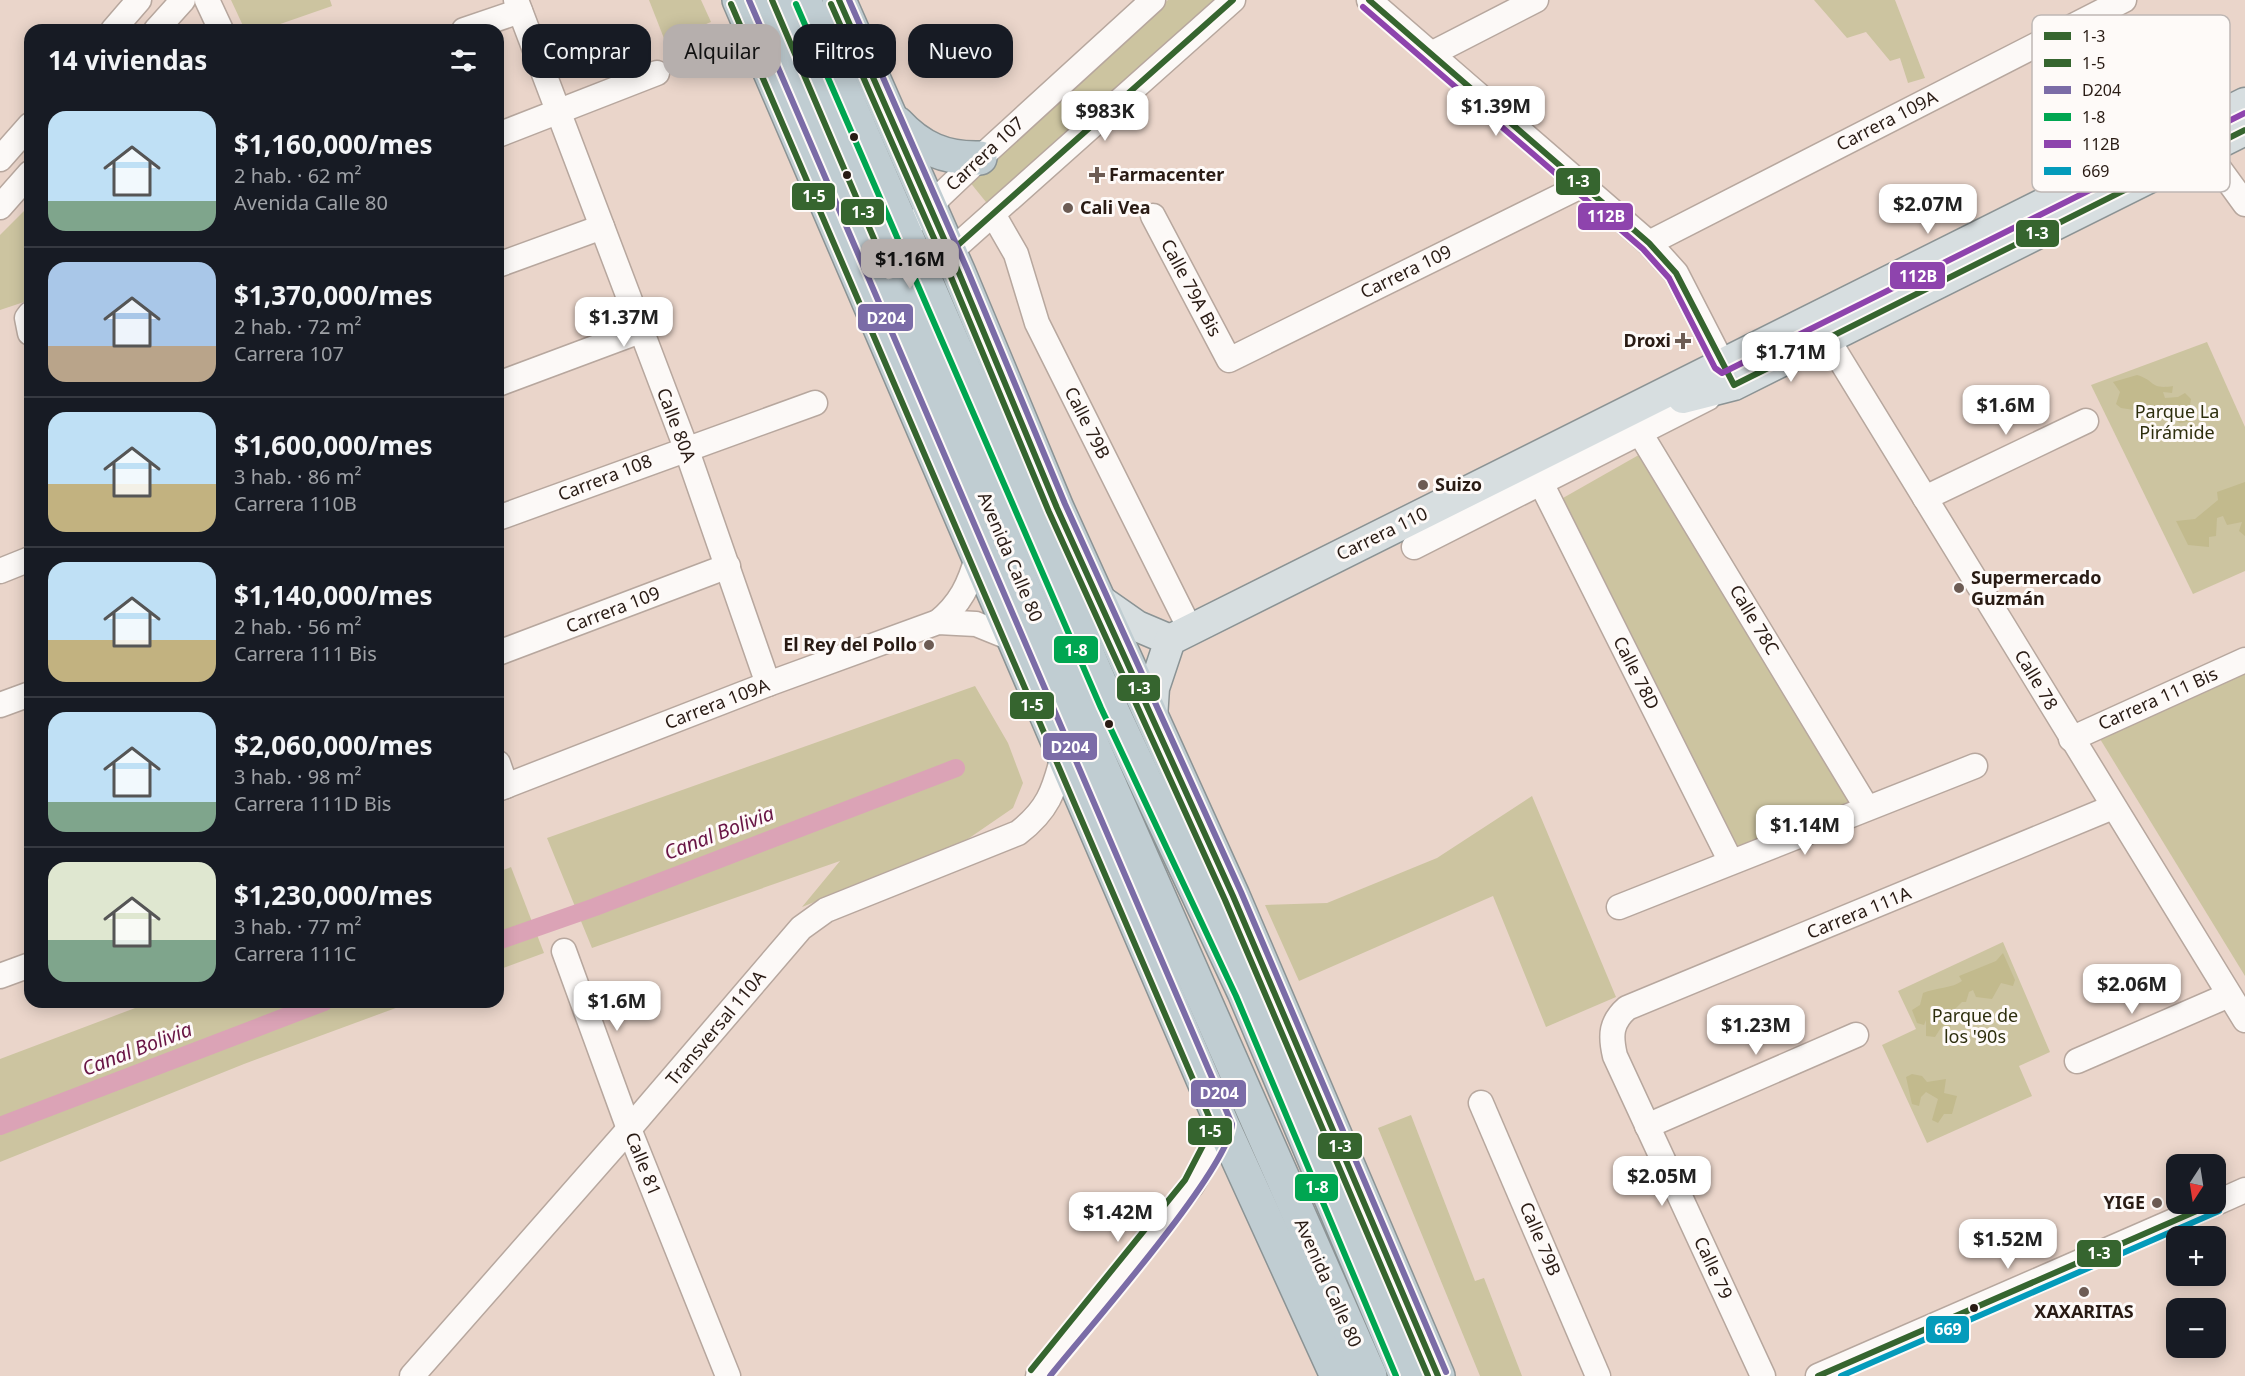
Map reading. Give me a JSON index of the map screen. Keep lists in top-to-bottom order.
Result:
{
  "streets": {
    "highway": ["Avenida Calle 80"],
    "main road": ["Carrera 110"],
    "street": [
      "Carrera 109A",
      "Carrera 107",
      "Carrera 109",
      "Calle 79A Bis",
      "Calle 79B",
      "Calle 80A",
      "Carrera 108",
      "Calle 78C",
      "Calle 78D",
      "Calle 78",
      "Carrera 111 Bis",
      "Carrera 111A",
      "Transversal 110A",
      "Calle 81",
      "Calle 79"
    ]
  },
  "crossings": [
    ["Carrera 109A", "Calle 80A"],
    ["Carrera 109A", "Avenida Calle 80"],
    ["Carrera 107", "Avenida Calle 80"],
    ["Carrera 109", "Calle 79A Bis"],
    ["Carrera 109", "Calle 80A"],
    ["Calle 79B", "Carrera 110"],
    ["Calle 80A", "Carrera 108"],
    ["Carrera 110", "Calle 78C"],
    ["Carrera 110", "Calle 78D"],
    ["Carrera 110", "Calle 78"],
    ["Avenida Calle 80", "Transversal 110A"],
    ["Calle 78", "Carrera 111 Bis"],
    ["Calle 78", "Carrera 111A"],
    ["Carrera 111A", "Calle 79"],
    ["Transversal 110A", "Calle 81"]
  ],
  "water": ["Canal Bolivia"],
  "parks": ["Parque La Pirámide", "Parque de los '90s"],
  "places": {
    "health": ["Farmacenter", "Droxi"],
    "other": [
      "Cali Vea",
      "Suizo",
      "Supermercado Guzmán",
      "El Rey del Pollo",
      "YIGE",
      "XAXARITAS"
    ]
  },
  "lines": [
    "transit line 1-3",
    "transit line D204",
    "transit line 1-5",
    "transit line 1-8",
    "transit line 112B",
    "transit line 669"
  ],
  "legend": [
    "1-3",
    "1-5",
    "D204",
    "1-8",
    "112B",
    "669"
  ],
  "north": "bottom",
  "page": {
    "chip": [
      "Comprar",
      "Alquilar",
      "Filtros",
      "Nuevo"
    ],
    "heading": "14 viviendas",
    "price": [
      "$1.39M",
      "$983K",
      "$2.07M",
      "$1.16M",
      "$1.37M",
      "$1.71M",
      "$1.6M",
      "$1.14M",
      "$2.06M",
      "$1.6M",
      "$1.23M",
      "$2.05M",
      "$1.42M",
      "$1.52M"
    ],
    "list": [
      {
        "name": "$1,160,000/mes",
        "note": "2 hab. · 62 m² · Avenida Calle 80"
      },
      {
        "name": "$1,370,000/mes",
        "note": "2 hab. · 72 m² · Carrera 107"
      },
      {
        "name": "$1,600,000/mes",
        "note": "3 hab. · 86 m² · Carrera 110B"
      },
      {
        "name": "$1,140,000/mes",
        "note": "2 hab. · 56 m² · Carrera 111 Bis"
      },
      {
        "name": "$2,060,000/mes",
        "note": "3 hab. · 98 m² · Carrera 111D Bis"
      },
      {
        "name": "$1,230,000/mes",
        "note": "3 hab. · 77 m² · Carrera 111C"
      }
    ],
    "map_buttons": ["+", "−"]
  }
}
